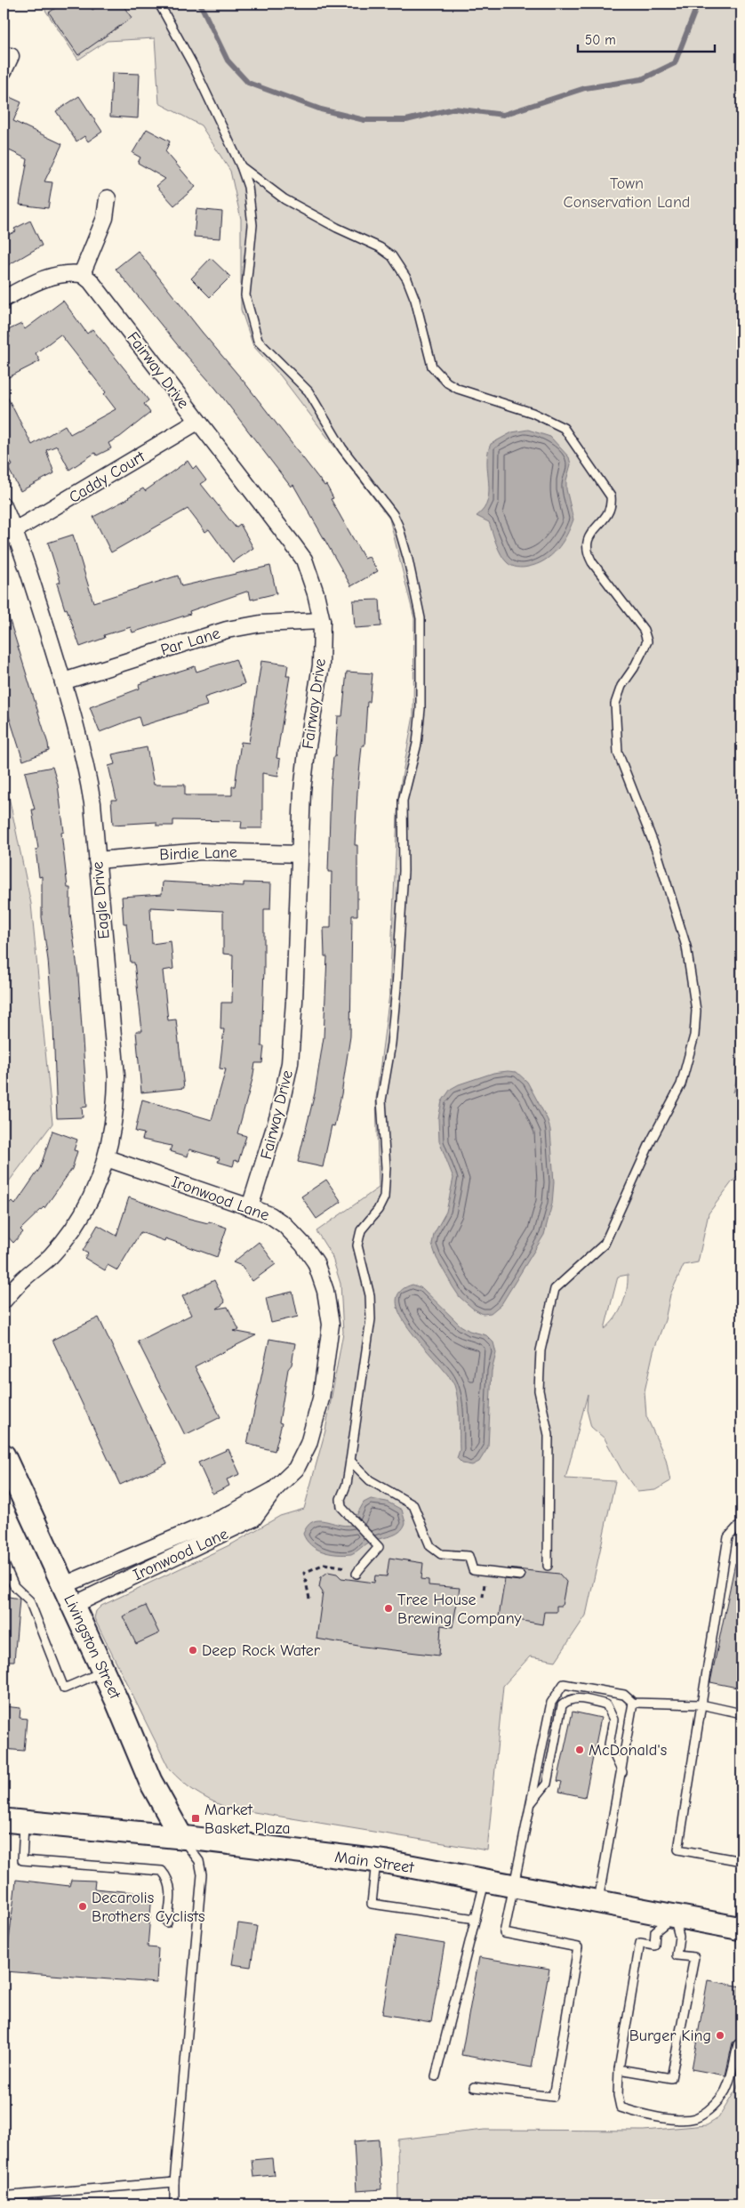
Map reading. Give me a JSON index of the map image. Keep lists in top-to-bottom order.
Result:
{
  "streets": {
    "main road": ["Livingston Street", "Main Street"],
    "street": [
      "Fairway Drive",
      "Caddy Court",
      "Par Lane",
      "Birdie Lane",
      "Eagle Drive",
      "Ironwood Lane"
    ]
  },
  "crossings": [
    ["Fairway Drive", "Caddy Court"],
    ["Fairway Drive", "Par Lane"],
    ["Fairway Drive", "Birdie Lane"],
    ["Fairway Drive", "Ironwood Lane"],
    ["Caddy Court", "Eagle Drive"],
    ["Par Lane", "Eagle Drive"],
    ["Birdie Lane", "Eagle Drive"],
    ["Eagle Drive", "Ironwood Lane"],
    ["Ironwood Lane", "Livingston Street"],
    ["Livingston Street", "Main Street"]
  ],
  "parks": ["Town Conservation Land"],
  "places": {
    "other": [
      "Tree House Brewing Company",
      "Deep Rock Water",
      "McDonald's",
      "Decarolis Brothers Cyclists",
      "Burger King"
    ],
    "transit": ["Market Basket Plaza"]
  },
  "scale_bar": "50 m"
}
